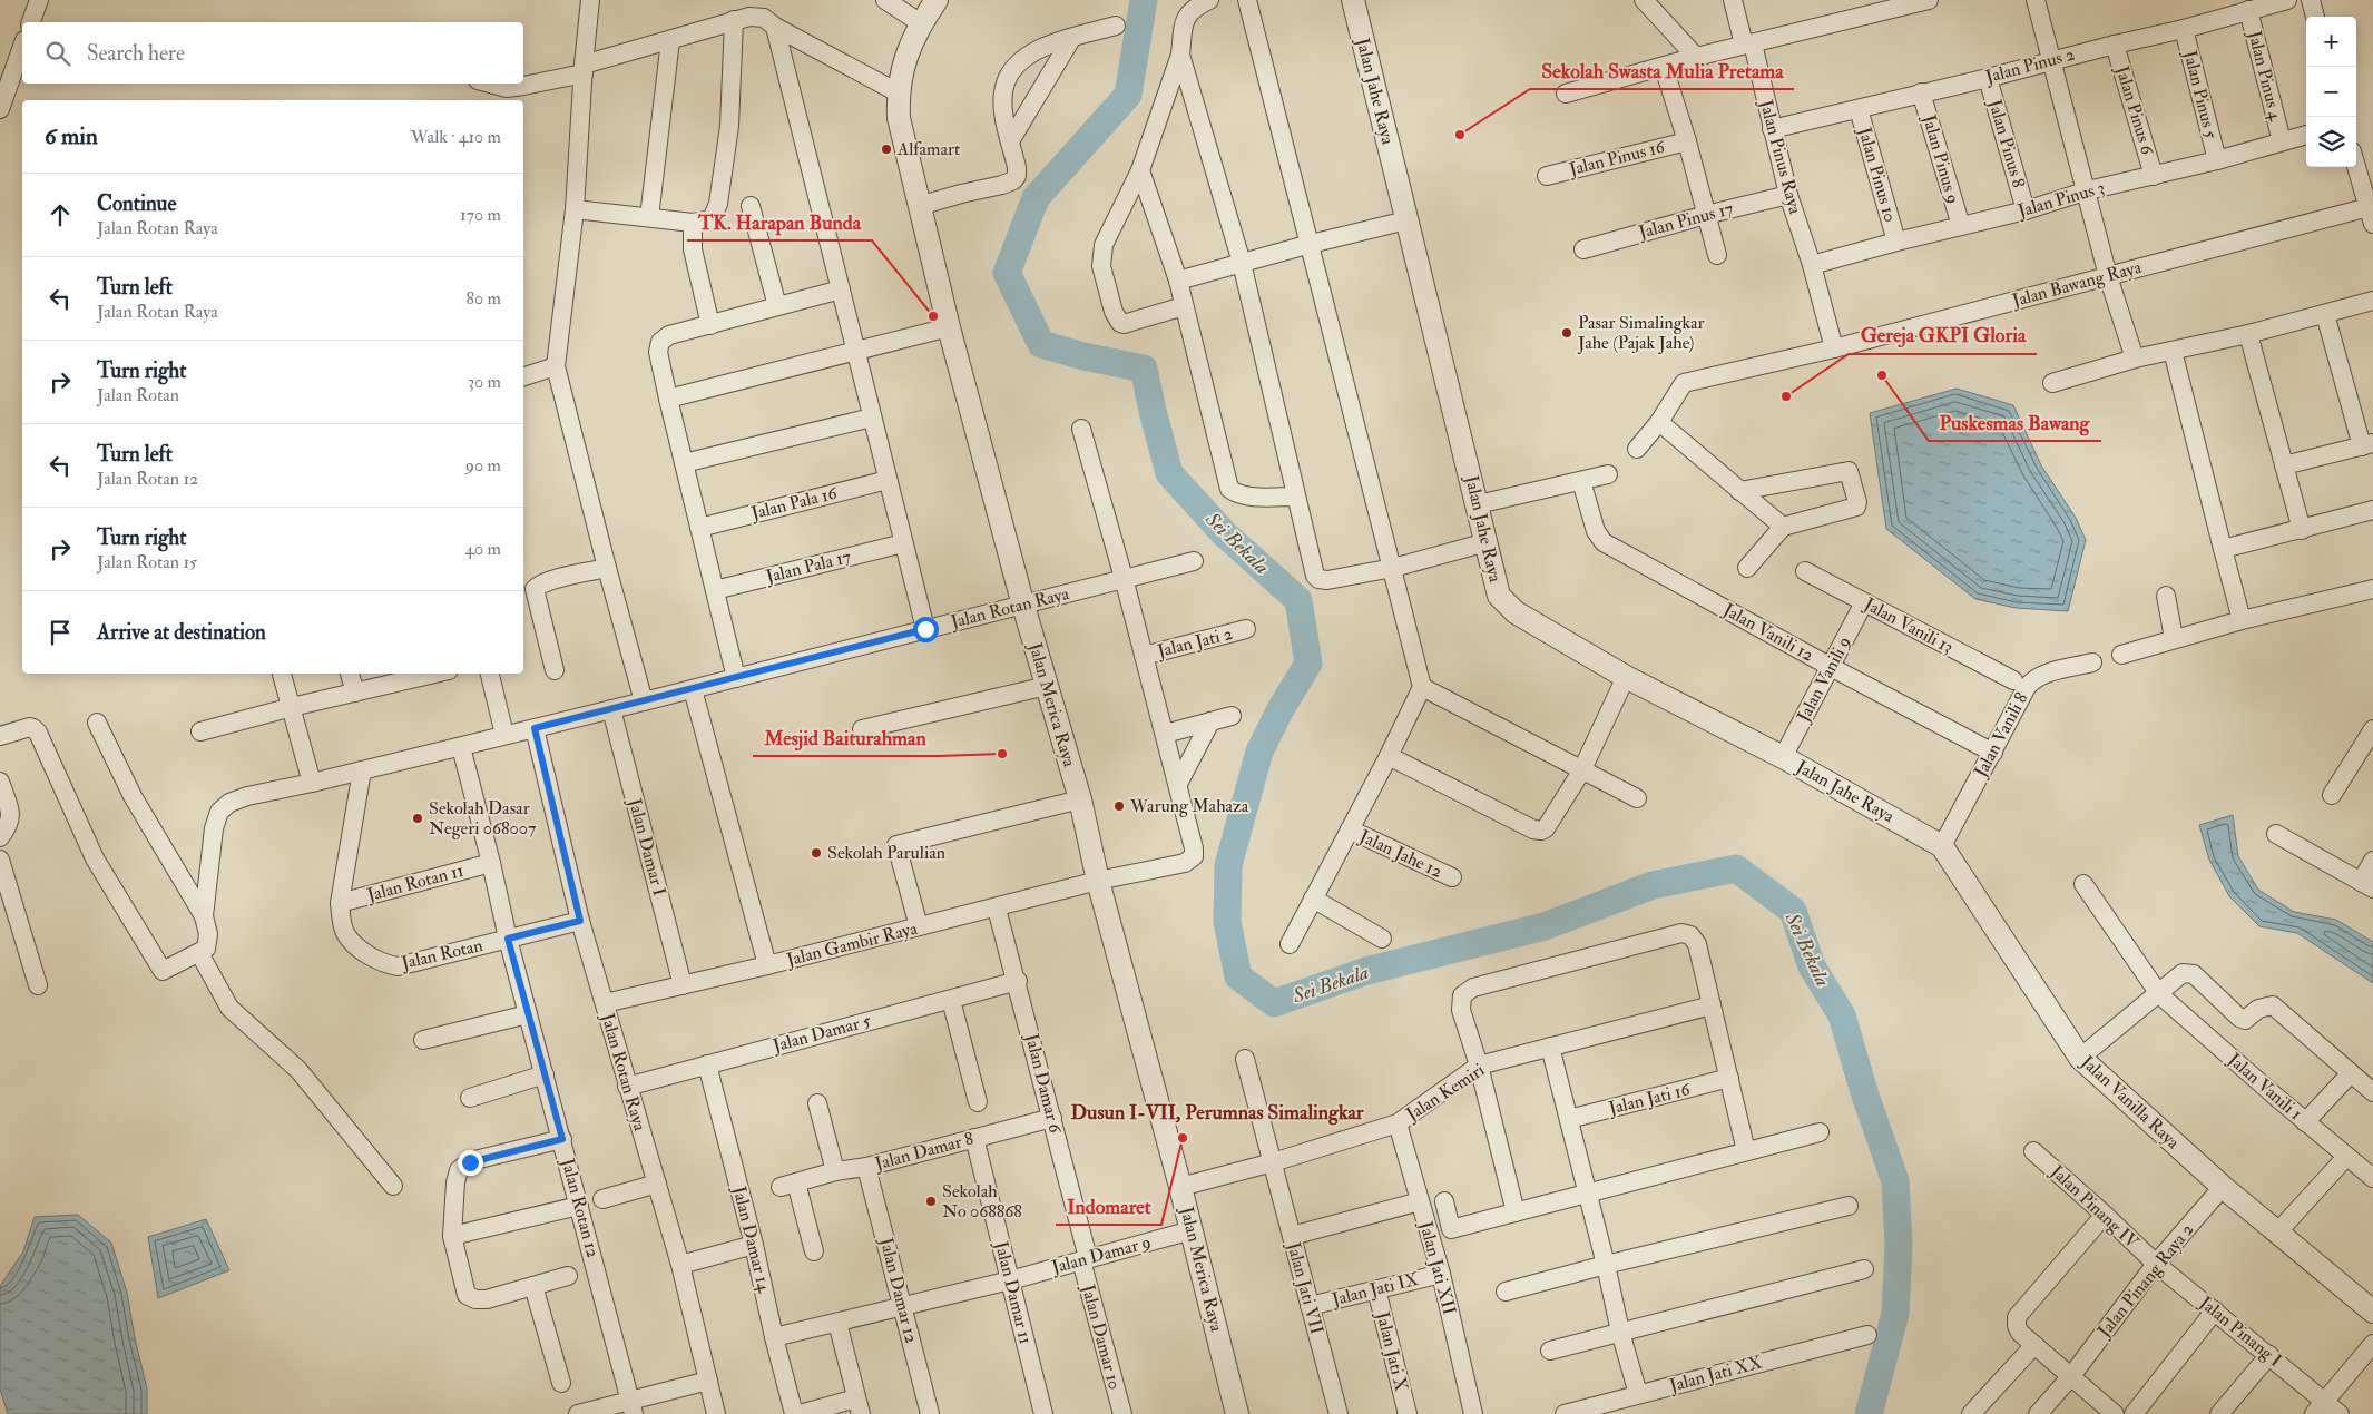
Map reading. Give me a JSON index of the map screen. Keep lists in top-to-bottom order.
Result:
{
  "streets": {
    "street": [
      "Jalan Pinus 2",
      "Jalan Pinus 4",
      "Jalan Jahe Raya",
      "Jalan Pinus 5",
      "Jalan Pinus 6",
      "Jalan Pinus 8",
      "Jalan Pinus Raya",
      "Jalan Pinus 16",
      "Jalan Pinus 9",
      "Jalan Pinus 10",
      "Jalan Pinus 3",
      "Jalan Pinus 17",
      "Jalan Bawang Raya",
      "Jalan Pala 16",
      "Jalan Pala 17",
      "Jalan Rotan Raya",
      "Jalan Vanili 13",
      "Jalan Vanili 12",
      "Jalan Jati 2",
      "Jalan Vanili 9",
      "Jalan Merica Raya",
      "Jalan Vanili 8",
      "Jalan Damar I",
      "Jalan Jahe 12",
      "Jalan Rotan 11",
      "Jalan Gambir Raya",
      "Jalan Rotan",
      "Jalan Damar 5",
      "Jalan Damar 6",
      "Jalan Vanili 1",
      "Jalan Kemiri",
      "Jalan Jati 16",
      "Jalan Vanilla Raya",
      "Jalan Damar 8",
      "Jalan Pinang IV",
      "Jalan Rotan 12",
      "Jalan Damar 14",
      "Jalan Damar 9",
      "Jalan Jati XII",
      "Jalan Pinang Raya 2",
      "Jalan Jati VII",
      "Jalan Jati IX",
      "Jalan Damar 12",
      "Jalan Damar 11",
      "Jalan Pinang I",
      "Jalan Damar 10",
      "Jalan Jati X",
      "Jalan Jati XX"
    ]
  },
  "crossings": [
    ["Jalan Pinus 2", "Jalan Pinus 4"],
    ["Jalan Pinus 2", "Jalan Pinus 5"],
    ["Jalan Pinus 2", "Jalan Pinus 6"],
    ["Jalan Pinus 2", "Jalan Pinus 8"],
    ["Jalan Pinus 2", "Jalan Pinus Raya"],
    ["Jalan Pinus 2", "Jalan Pinus 9"],
    ["Jalan Pinus 2", "Jalan Pinus 10"],
    ["Jalan Pinus 4", "Jalan Pinus 3"],
    ["Jalan Jahe Raya", "Jalan Vanili 9"],
    ["Jalan Jahe Raya", "Jalan Vanili 8"],
    ["Jalan Jahe Raya", "Jalan Vanilla Raya"],
    ["Jalan Pinus 5", "Jalan Pinus 3"],
    ["Jalan Pinus 6", "Jalan Pinus 3"],
    ["Jalan Pinus 8", "Jalan Pinus 3"],
    ["Jalan Pinus Raya", "Jalan Pinus 3"],
    ["Jalan Pinus Raya", "Jalan Pinus 17"],
    ["Jalan Pinus Raya", "Jalan Bawang Raya"],
    ["Jalan Pinus 9", "Jalan Pinus 3"],
    ["Jalan Pinus 10", "Jalan Pinus 3"],
    ["Jalan Rotan Raya", "Jalan Merica Raya"],
    ["Jalan Rotan Raya", "Jalan Damar I"],
    ["Jalan Rotan Raya", "Jalan Gambir Raya"],
    ["Jalan Rotan Raya", "Jalan Rotan"],
    ["Jalan Rotan Raya", "Jalan Damar 5"],
    ["Jalan Rotan Raya", "Jalan Rotan 12"],
    ["Jalan Vanili 13", "Jalan Vanili 9"],
    ["Jalan Vanili 12", "Jalan Vanili 9"],
    ["Jalan Vanili 12", "Jalan Vanili 8"],
    ["Jalan Merica Raya", "Jalan Gambir Raya"],
    ["Jalan Merica Raya", "Jalan Kemiri"],
    ["Jalan Merica Raya", "Jalan Damar 9"],
    ["Jalan Vanili 8", "Jalan Vanilla Raya"],
    ["Jalan Damar I", "Jalan Gambir Raya"],
    ["Jalan Rotan 11", "Jalan Rotan"],
    ["Jalan Rotan 11", "Jalan Rotan 12"],
    ["Jalan Gambir Raya", "Jalan Damar 6"],
    ["Jalan Rotan", "Jalan Rotan 12"],
    ["Jalan Damar 5", "Jalan Damar 6"],
    ["Jalan Damar 5", "Jalan Damar 14"],
    ["Jalan Damar 6", "Jalan Damar 8"],
    ["Jalan Damar 6", "Jalan Damar 9"],
    ["Jalan Damar 6", "Jalan Damar 10"],
    ["Jalan Kemiri", "Jalan Jati XII"],
    ["Jalan Kemiri", "Jalan Jati VII"],
    ["Jalan Vanilla Raya", "Jalan Pinang Raya 2"],
    ["Jalan Damar 8", "Jalan Damar 12"],
    ["Jalan Damar 8", "Jalan Damar 11"],
    ["Jalan Pinang IV", "Jalan Pinang Raya 2"],
    ["Jalan Pinang IV", "Jalan Pinang I"],
    ["Jalan Damar 9", "Jalan Damar 12"],
    ["Jalan Damar 9", "Jalan Damar 11"],
    ["Jalan Damar 9", "Jalan Damar 10"],
    ["Jalan Jati XII", "Jalan Jati IX"],
    ["Jalan Pinang Raya 2", "Jalan Pinang I"],
    ["Jalan Jati VII", "Jalan Jati IX"],
    ["Jalan Jati IX", "Jalan Jati X"]
  ],
  "districts": ["Dusun I-VII, Perumnas Simalingkar"],
  "water": ["Sei Bekala"],
  "places": [
    "Sekolah Swasta Mulia Pretama",
    "Alfamart",
    "TK. Harapan Bunda",
    "Pasar Simalingkar Jahe (Pajak Jahe)",
    "Puskesmas Bawang",
    "Gereja GKPI Gloria",
    "Mesjid Baiturahman",
    "Warung Mahaza",
    "Sekolah Dasar Negeri 068007",
    "Sekolah Parulian",
    "Indomaret",
    "Sekolah No 068868"
  ],
  "page": {
    "map_buttons": ["+", "−"],
    "search": "Search here",
    "heading": ["6 min", "Walk · 410 m"],
    "list": [
      ["Continue", "Jalan Rotan Raya", "170 m"],
      ["Turn left", "Jalan Rotan Raya", "80 m"],
      ["Turn right", "Jalan Rotan", "30 m"],
      ["Turn left", "Jalan Rotan 12", "90 m"],
      ["Turn right", "Jalan Rotan 15", "40 m"],
      "Arrive at destination"
    ]
  }
}
